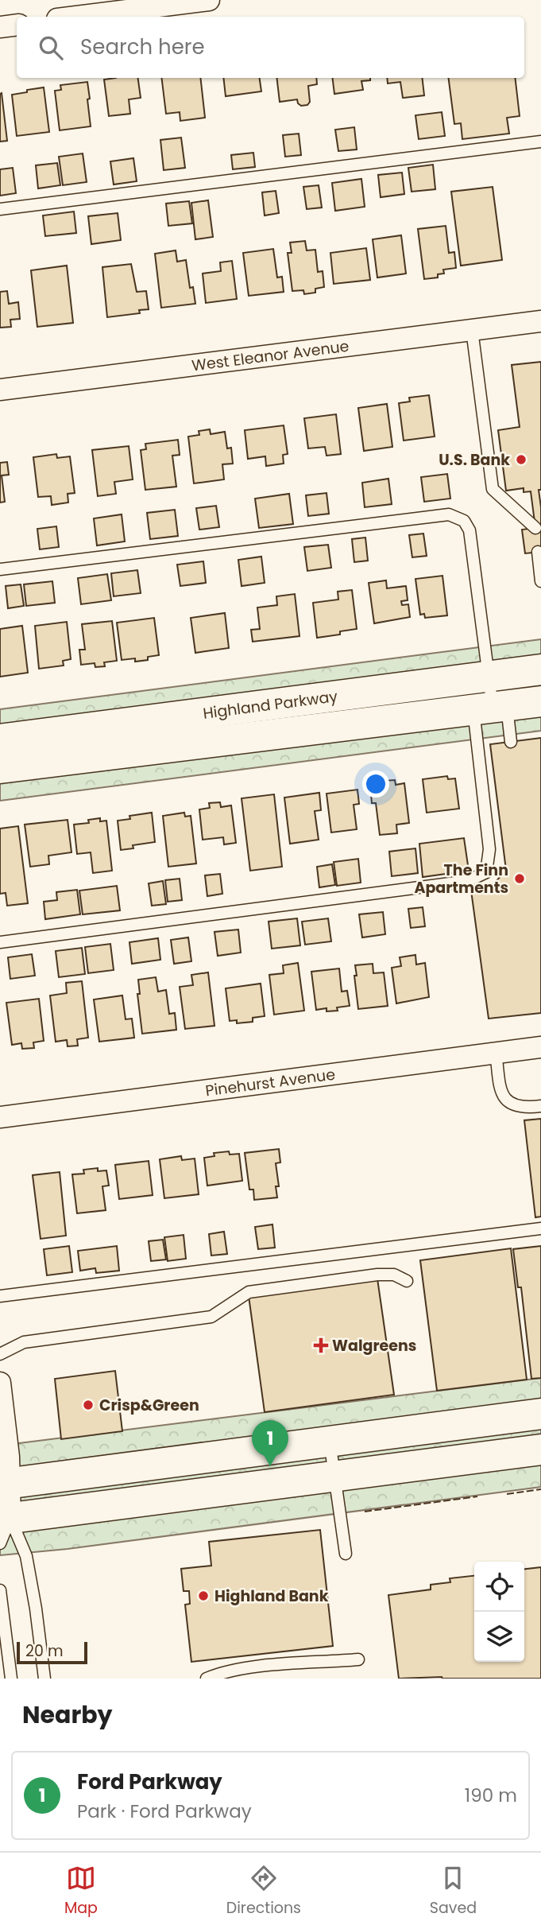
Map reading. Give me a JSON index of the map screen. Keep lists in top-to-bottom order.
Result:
{
  "streets": {
    "main road": ["Highland Parkway"],
    "street": ["West Eleanor Avenue", "Pinehurst Avenue"]
  },
  "places": {
    "other": [
      "U.S. Bank",
      "The Finn Apartments",
      "Crisp&Green",
      "Highland Bank"
    ],
    "health": ["Walgreens"]
  },
  "scale_bar": "20 m",
  "page": {
    "search": "Search here",
    "pins": "1",
    "scale": "20 m",
    "heading": "Nearby",
    "list": [
      {
        "mark": "1",
        "name": "Ford Parkway",
        "note": "Park · Ford Parkway",
        "value": "190 m"
      }
    ],
    "nav": ["Map", "Directions", "Saved"]
  }
}
